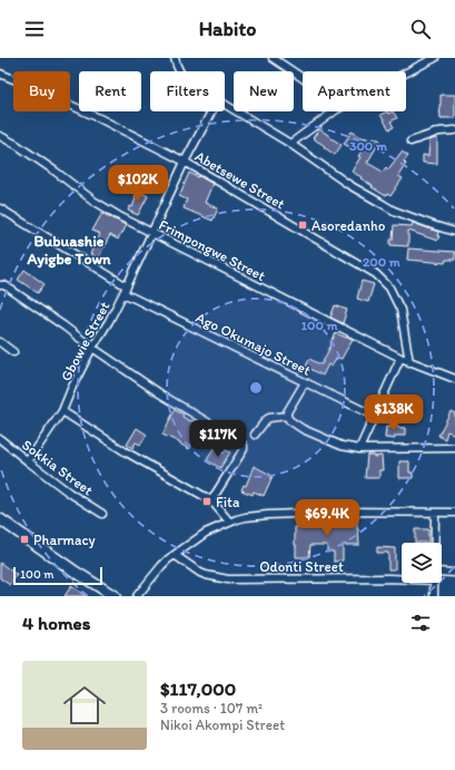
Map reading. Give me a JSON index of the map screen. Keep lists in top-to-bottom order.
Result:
{
  "streets": {
    "street": [
      "Abetsewe Street",
      "Frimpongwe Street",
      "Gbowie Street",
      "Ago Okumajo Street",
      "Sokkia Street",
      "Odonti Street"
    ]
  },
  "crossings": [
    ["Abetsewe Street", "Frimpongwe Street"],
    ["Abetsewe Street", "Gbowie Street"],
    ["Frimpongwe Street", "Gbowie Street"],
    ["Gbowie Street", "Ago Okumajo Street"],
    ["Gbowie Street", "Sokkia Street"]
  ],
  "districts": ["Bubuashie Ayigbe Town"],
  "places": {
    "transit": ["Asoredanho", "Fita", "Pharmacy"]
  },
  "scale_bar": "100 m",
  "page": {
    "header": "Habito",
    "chip": [
      "Buy",
      "Rent",
      "Filters",
      "New",
      "Apartment"
    ],
    "price": [
      "$102K",
      "$138K",
      "$117K",
      "$69.4K"
    ],
    "scale": "100 m",
    "heading": "4 homes",
    "list": [
      {
        "name": "$117,000",
        "note": "3 rooms · 107 m² · Nikoi Akompi Street"
      }
    ]
  },
  "rings": ["300 m", "200 m", "100 m"]
}
